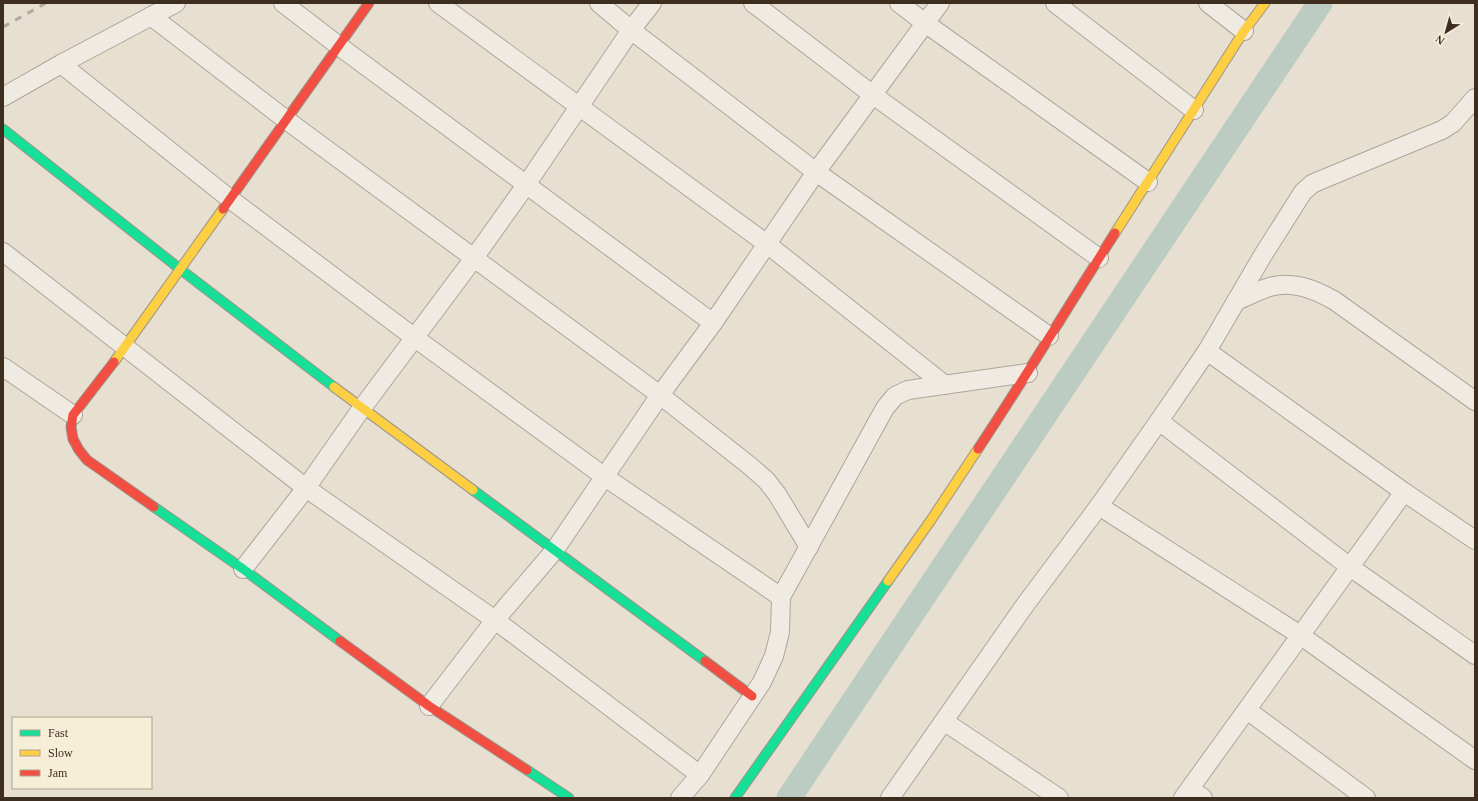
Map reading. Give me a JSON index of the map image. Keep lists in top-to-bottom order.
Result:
{
  "legend": ["Fast", "Slow", "Jam"],
  "north": "bottom left"
}
